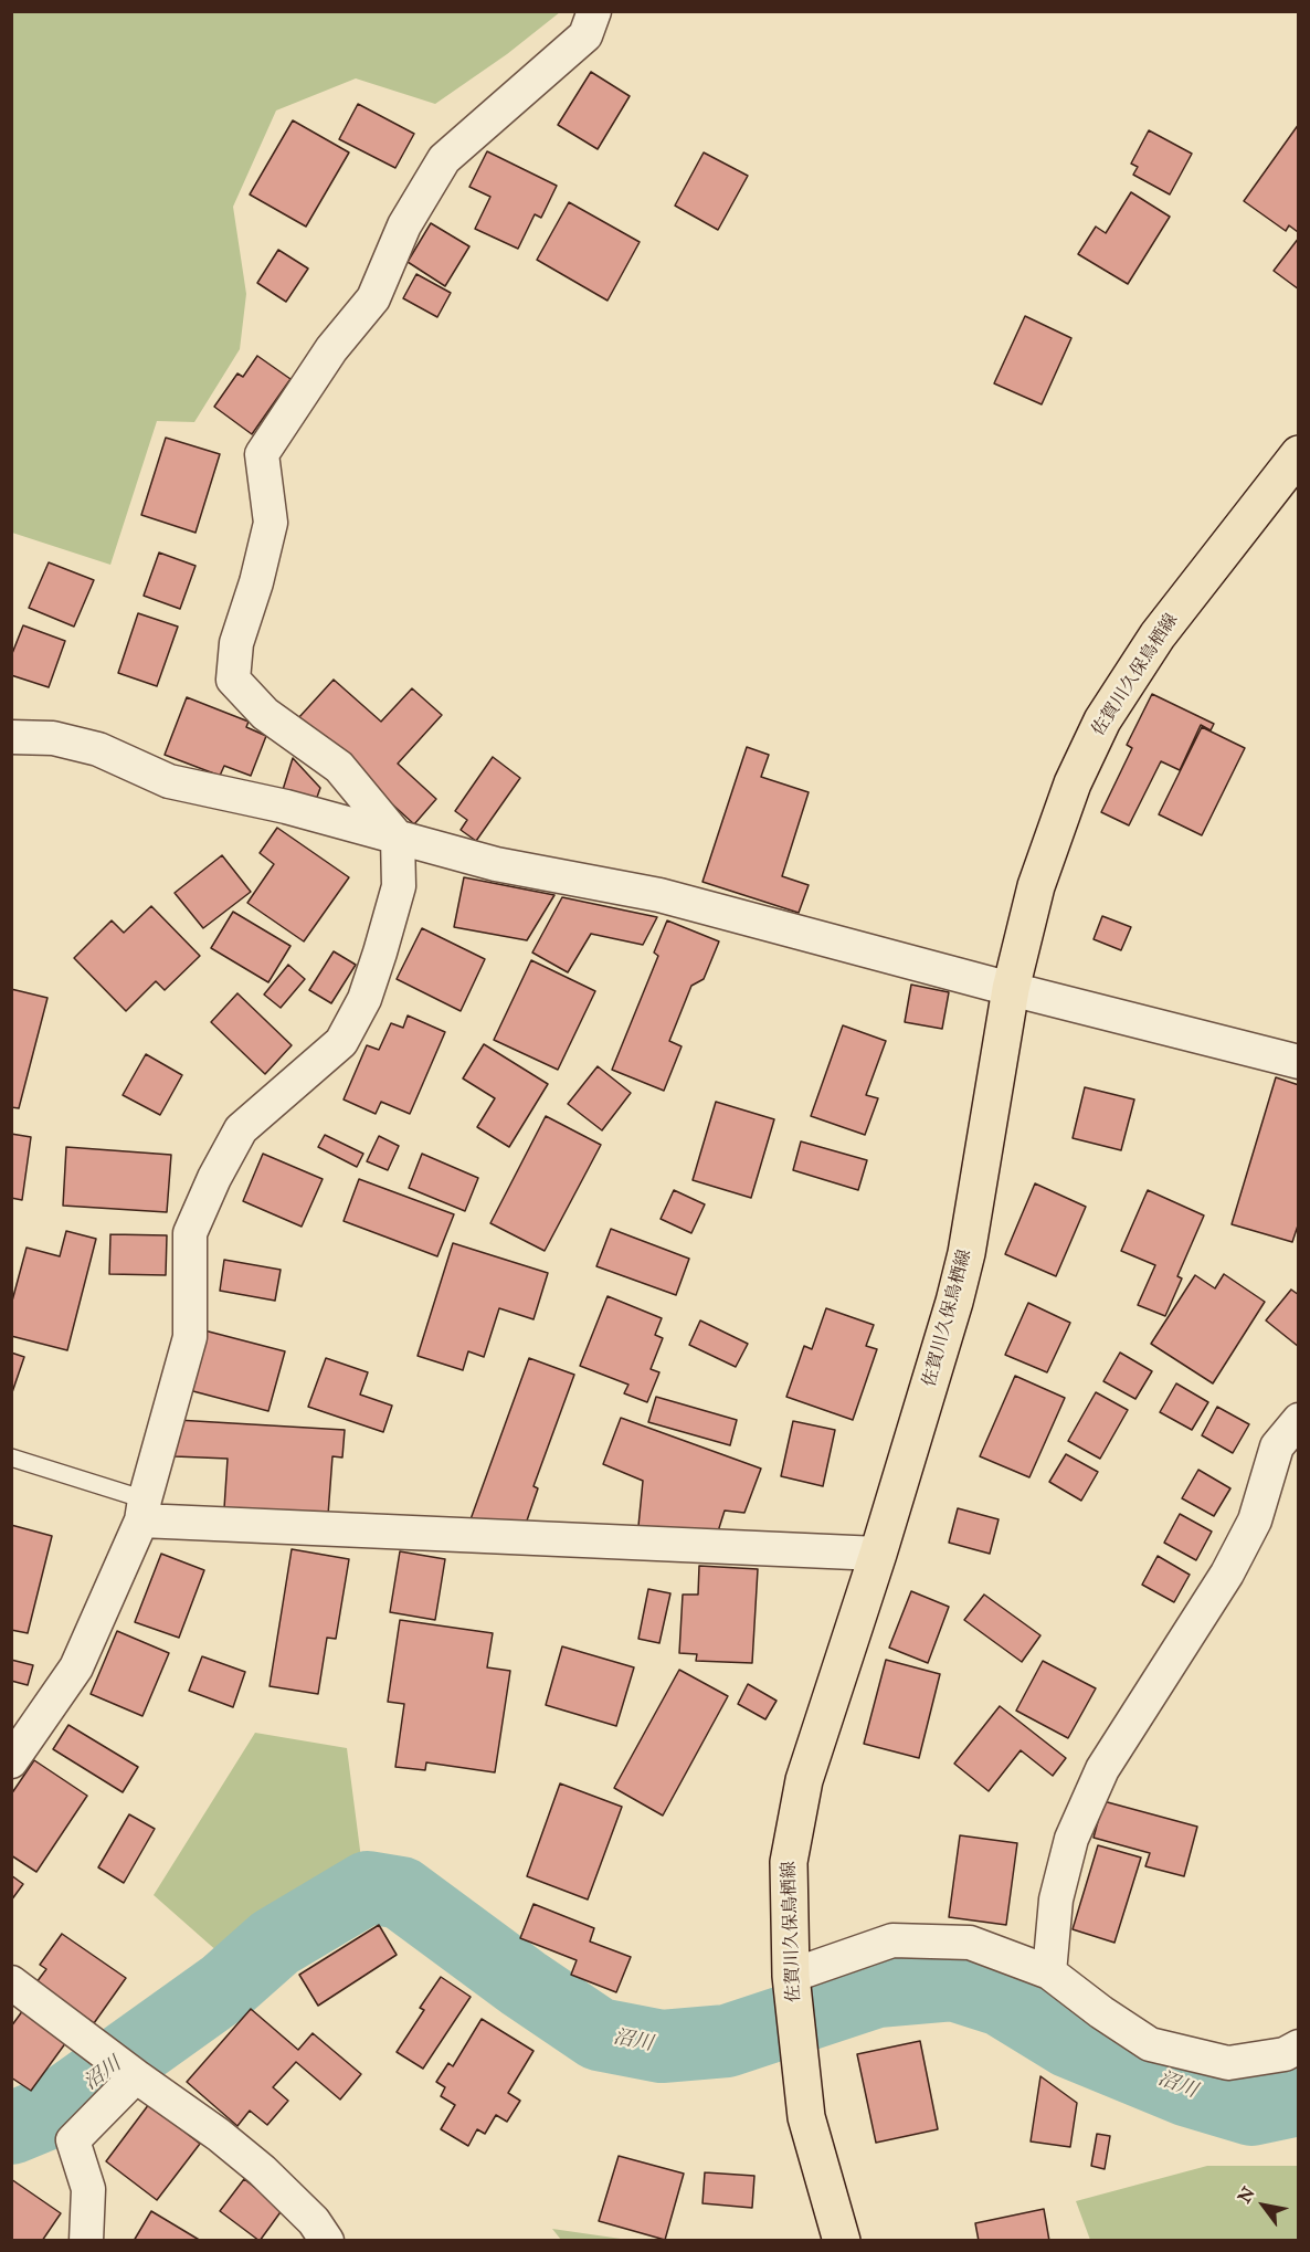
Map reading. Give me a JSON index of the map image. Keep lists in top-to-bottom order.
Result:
{
  "streets": {
    "main road": ["佐賀川久保鳥栖線"]
  },
  "water": ["沼川"],
  "north": "top left"
}
